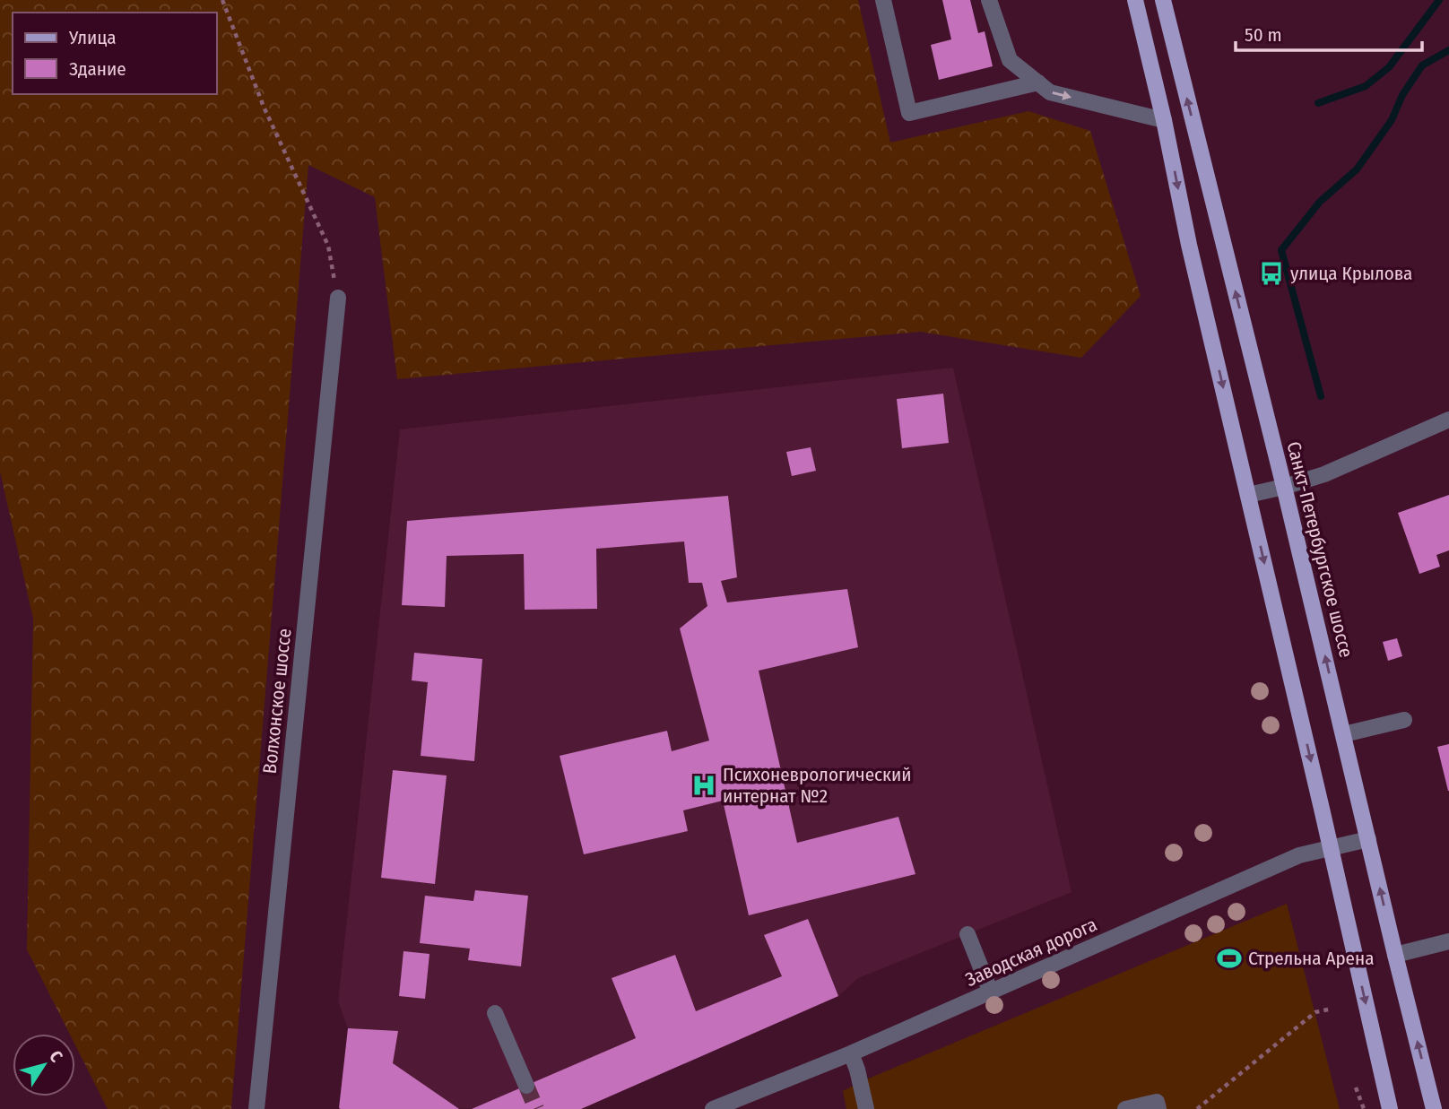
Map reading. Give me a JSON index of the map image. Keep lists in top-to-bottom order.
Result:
{
  "streets": {
    "main road": ["Санкт-Петербургское шоссе"],
    "street": ["Волхонское шоссе", "Заводская дорога"]
  },
  "crossings": [
    ["Санкт-Петербургское шоссе", "Заводская дорога"]
  ],
  "places": {
    "bus stop": ["улица Крылова"],
    "hospital": ["Психоневрологический интернат №2"],
    "sports": ["Стрельна Арена"]
  },
  "legend": ["Улица", "Здание"],
  "scale_bar": "50 m",
  "north": "top right"
}
